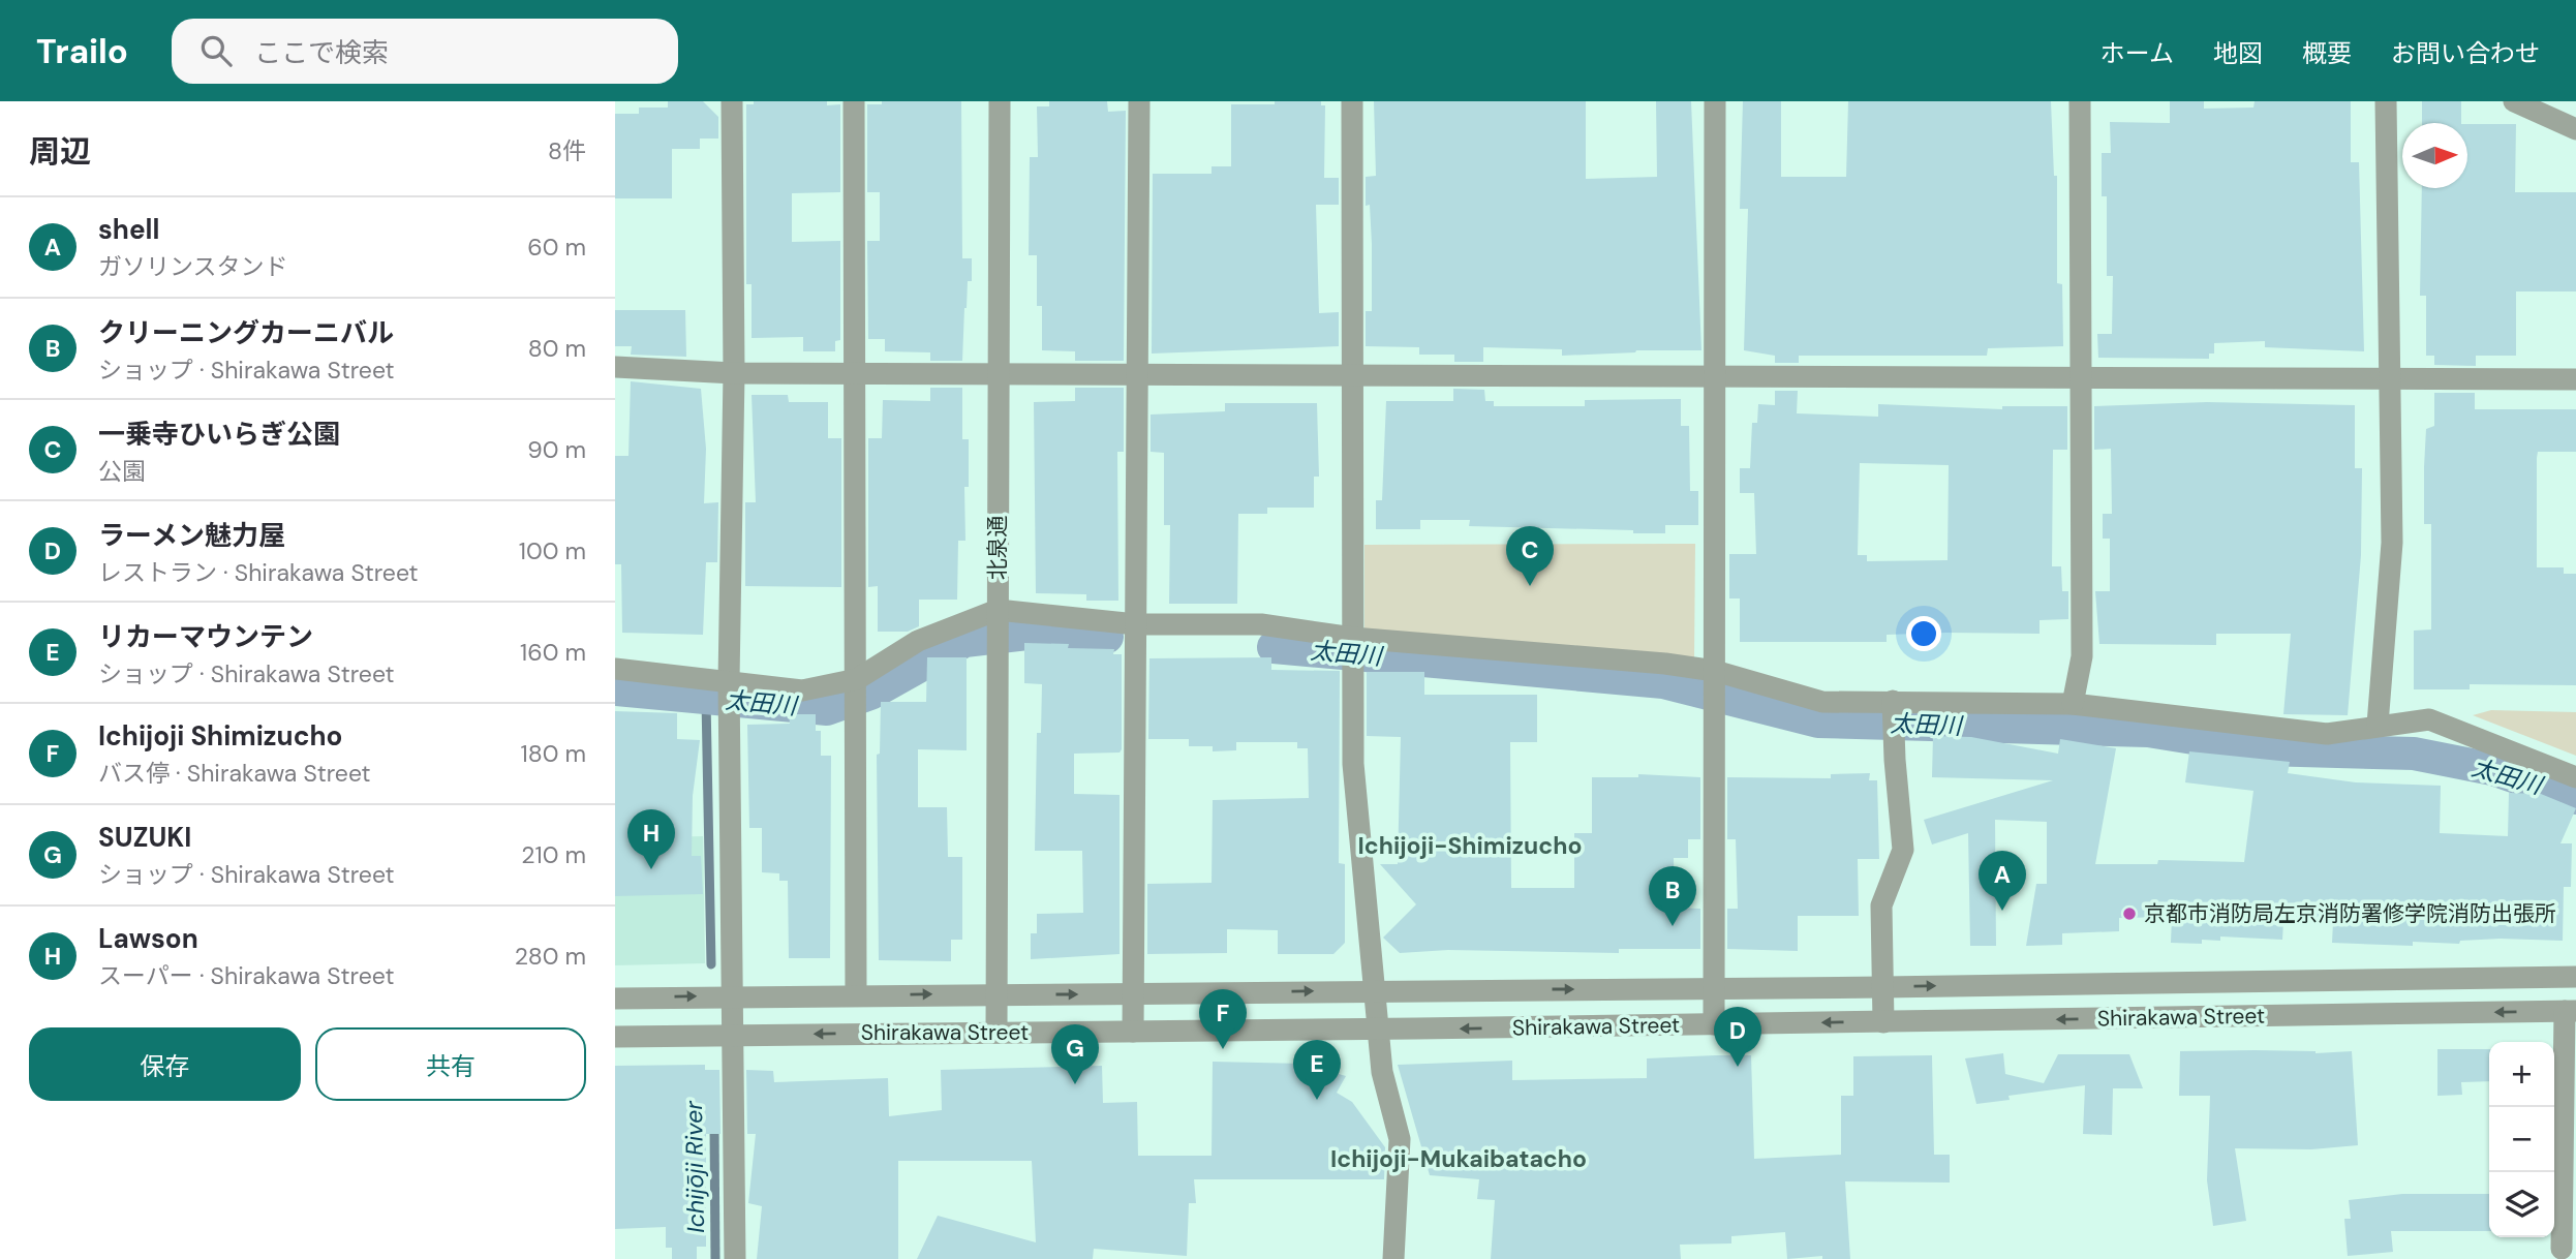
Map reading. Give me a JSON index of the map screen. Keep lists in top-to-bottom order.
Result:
{
  "streets": {
    "street": ["北泉通", "Shirakawa Street"]
  },
  "crossings": [
    ["北泉通", "Shirakawa Street"]
  ],
  "districts": ["Ichijoji-Shimizucho", "Ichijoji-Mukaibatacho"],
  "water": ["太田川", "Ichijōji River"],
  "places": ["京都市消防局左京消防署修学院消防出張所"],
  "north": "right",
  "page": {
    "header": "Trailo",
    "search": "ここで検索",
    "nav": [
      "ホーム",
      "地図",
      "概要",
      "お問い合わせ"
    ],
    "heading": ["周辺", "8件"],
    "list": [
      {
        "mark": "A",
        "name": "shell",
        "note": "ガソリンスタンド",
        "value": "60 m"
      },
      {
        "mark": "B",
        "name": "クリーニングカーニバル",
        "note": "ショップ · Shirakawa Street",
        "value": "80 m"
      },
      {
        "mark": "C",
        "name": "一乗寺ひいらぎ公園",
        "note": "公園",
        "value": "90 m"
      },
      {
        "mark": "D",
        "name": "ラーメン魅力屋",
        "note": "レストラン · Shirakawa Street",
        "value": "100 m"
      },
      {
        "mark": "E",
        "name": "リカーマウンテン",
        "note": "ショップ · Shirakawa Street",
        "value": "160 m"
      },
      {
        "mark": "F",
        "name": "Ichijoji Shimizucho",
        "note": "バス停 · Shirakawa Street",
        "value": "180 m"
      },
      {
        "mark": "G",
        "name": "SUZUKI",
        "note": "ショップ · Shirakawa Street",
        "value": "210 m"
      },
      {
        "mark": "H",
        "name": "Lawson",
        "note": "スーパー · Shirakawa Street",
        "value": "280 m"
      }
    ],
    "pins": [
      "C",
      "H",
      "A",
      "B",
      "F",
      "D",
      "G",
      "E"
    ],
    "buttons": ["保存", "共有"],
    "map_buttons": ["+", "−"]
  }
}
